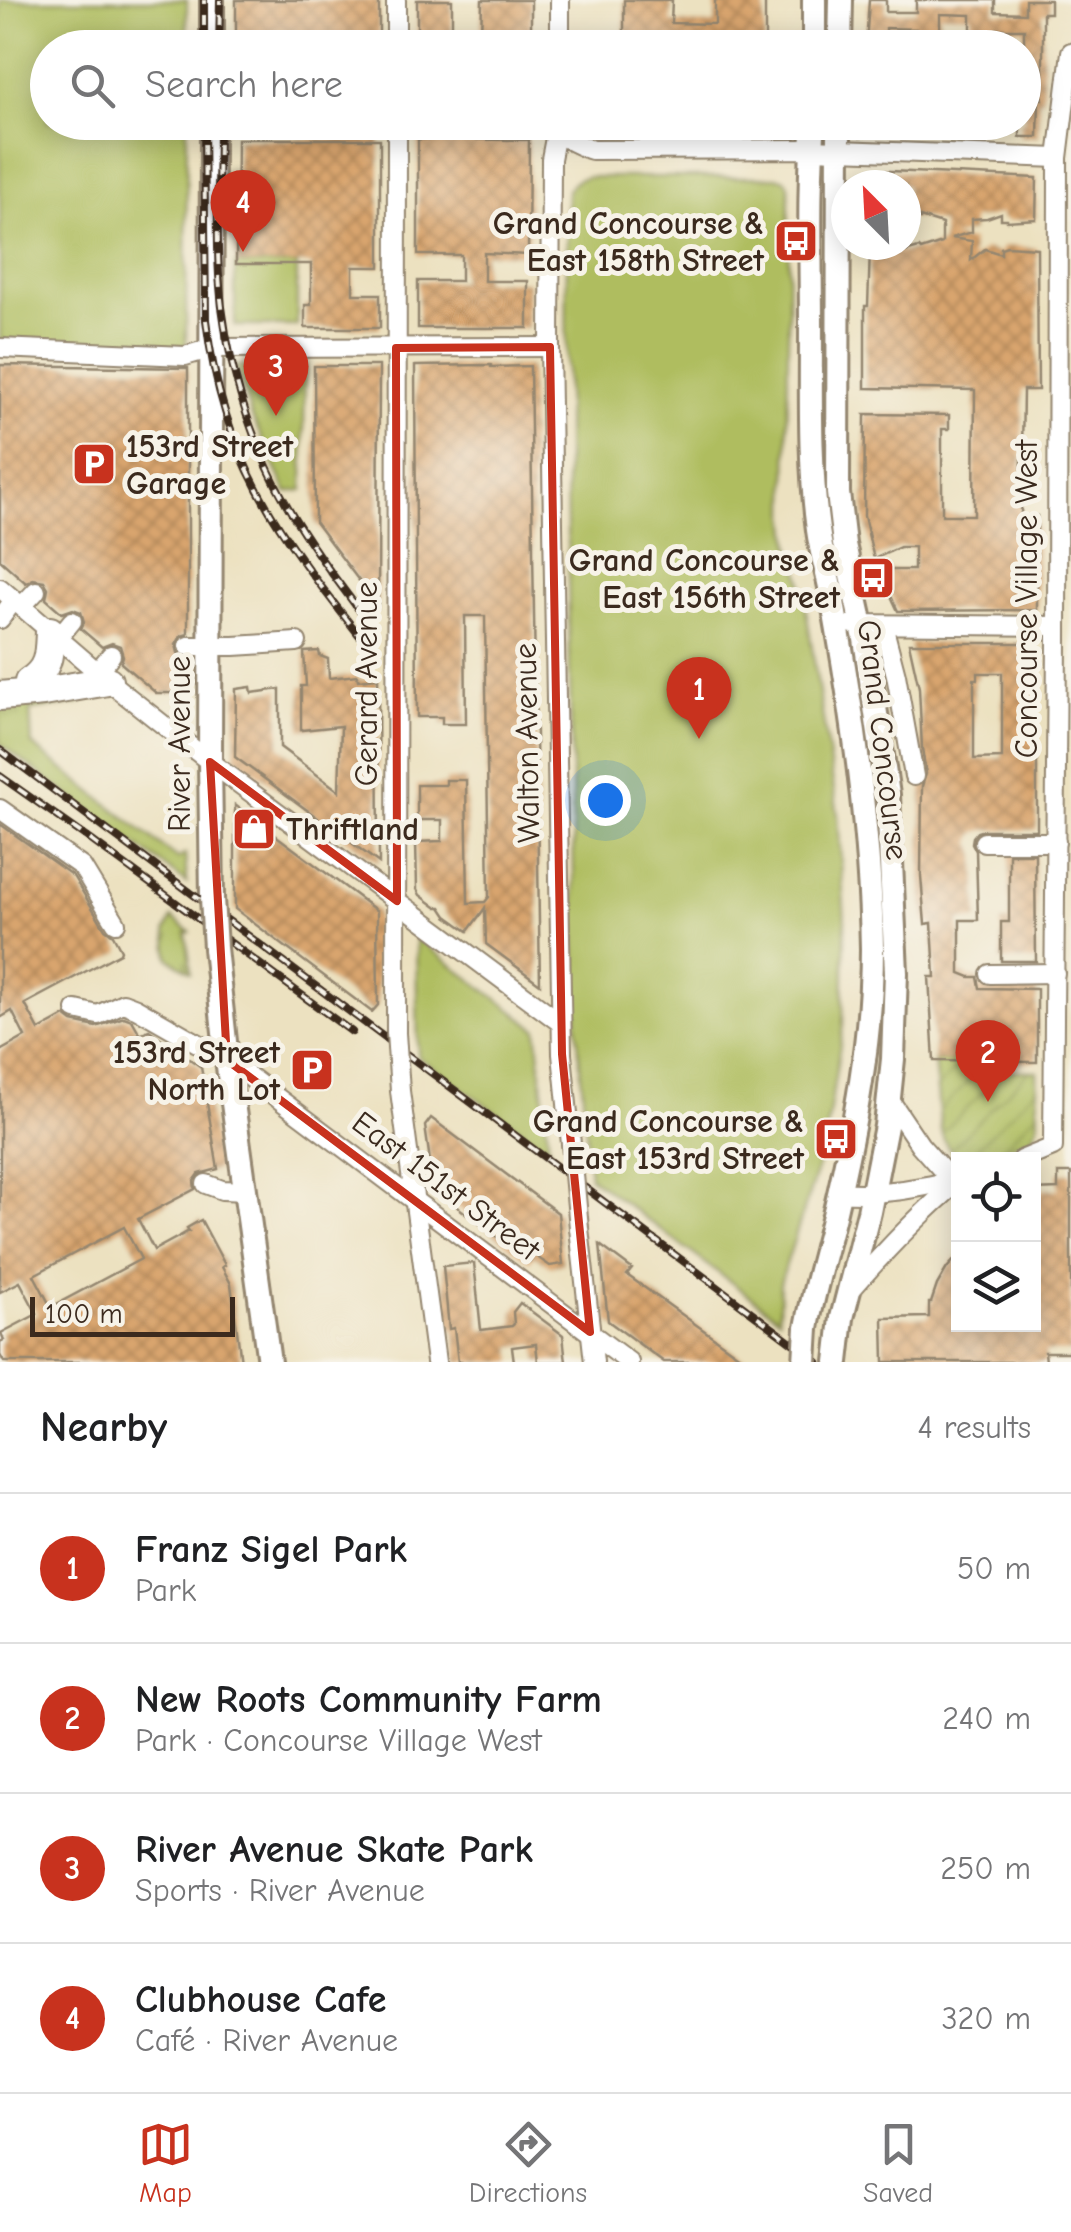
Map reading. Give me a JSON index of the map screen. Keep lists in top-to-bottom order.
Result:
{
  "streets": {
    "main road": ["Grand Concourse", "River Avenue"],
    "street": [
      "Concourse Village West",
      "Gerard Avenue",
      "Walton Avenue",
      "East 151st Street"
    ]
  },
  "crossings": [
    ["Gerard Avenue", "East 151st Street"],
    ["Walton Avenue", "East 151st Street"],
    ["River Avenue", "East 151st Street"]
  ],
  "places": {
    "bus stop": ["Grand Concourse & East 158th Street", "Grand Concourse & East 156th Street", "Grand Concourse & East 153rd Street"],
    "parking": ["153rd Street Garage", "153rd Street North Lot"],
    "shop": ["Thriftland"]
  },
  "scale_bar": "100 m",
  "north": "top left",
  "page": {
    "search": "Search here",
    "pins": [
      "4",
      "3",
      "1",
      "2"
    ],
    "scale": "100 m",
    "heading": ["Nearby", "4 results"],
    "list": [
      {
        "mark": "1",
        "name": "Franz Sigel Park",
        "note": "Park",
        "value": "50 m"
      },
      {
        "mark": "2",
        "name": "New Roots Community Farm",
        "note": "Park · Concourse Village West",
        "value": "240 m"
      },
      {
        "mark": "3",
        "name": "River Avenue Skate Park",
        "note": "Sports · River Avenue",
        "value": "250 m"
      },
      {
        "mark": "4",
        "name": "Clubhouse Cafe",
        "note": "Café · River Avenue",
        "value": "320 m"
      }
    ],
    "nav": ["Map", "Directions", "Saved"]
  }
}
